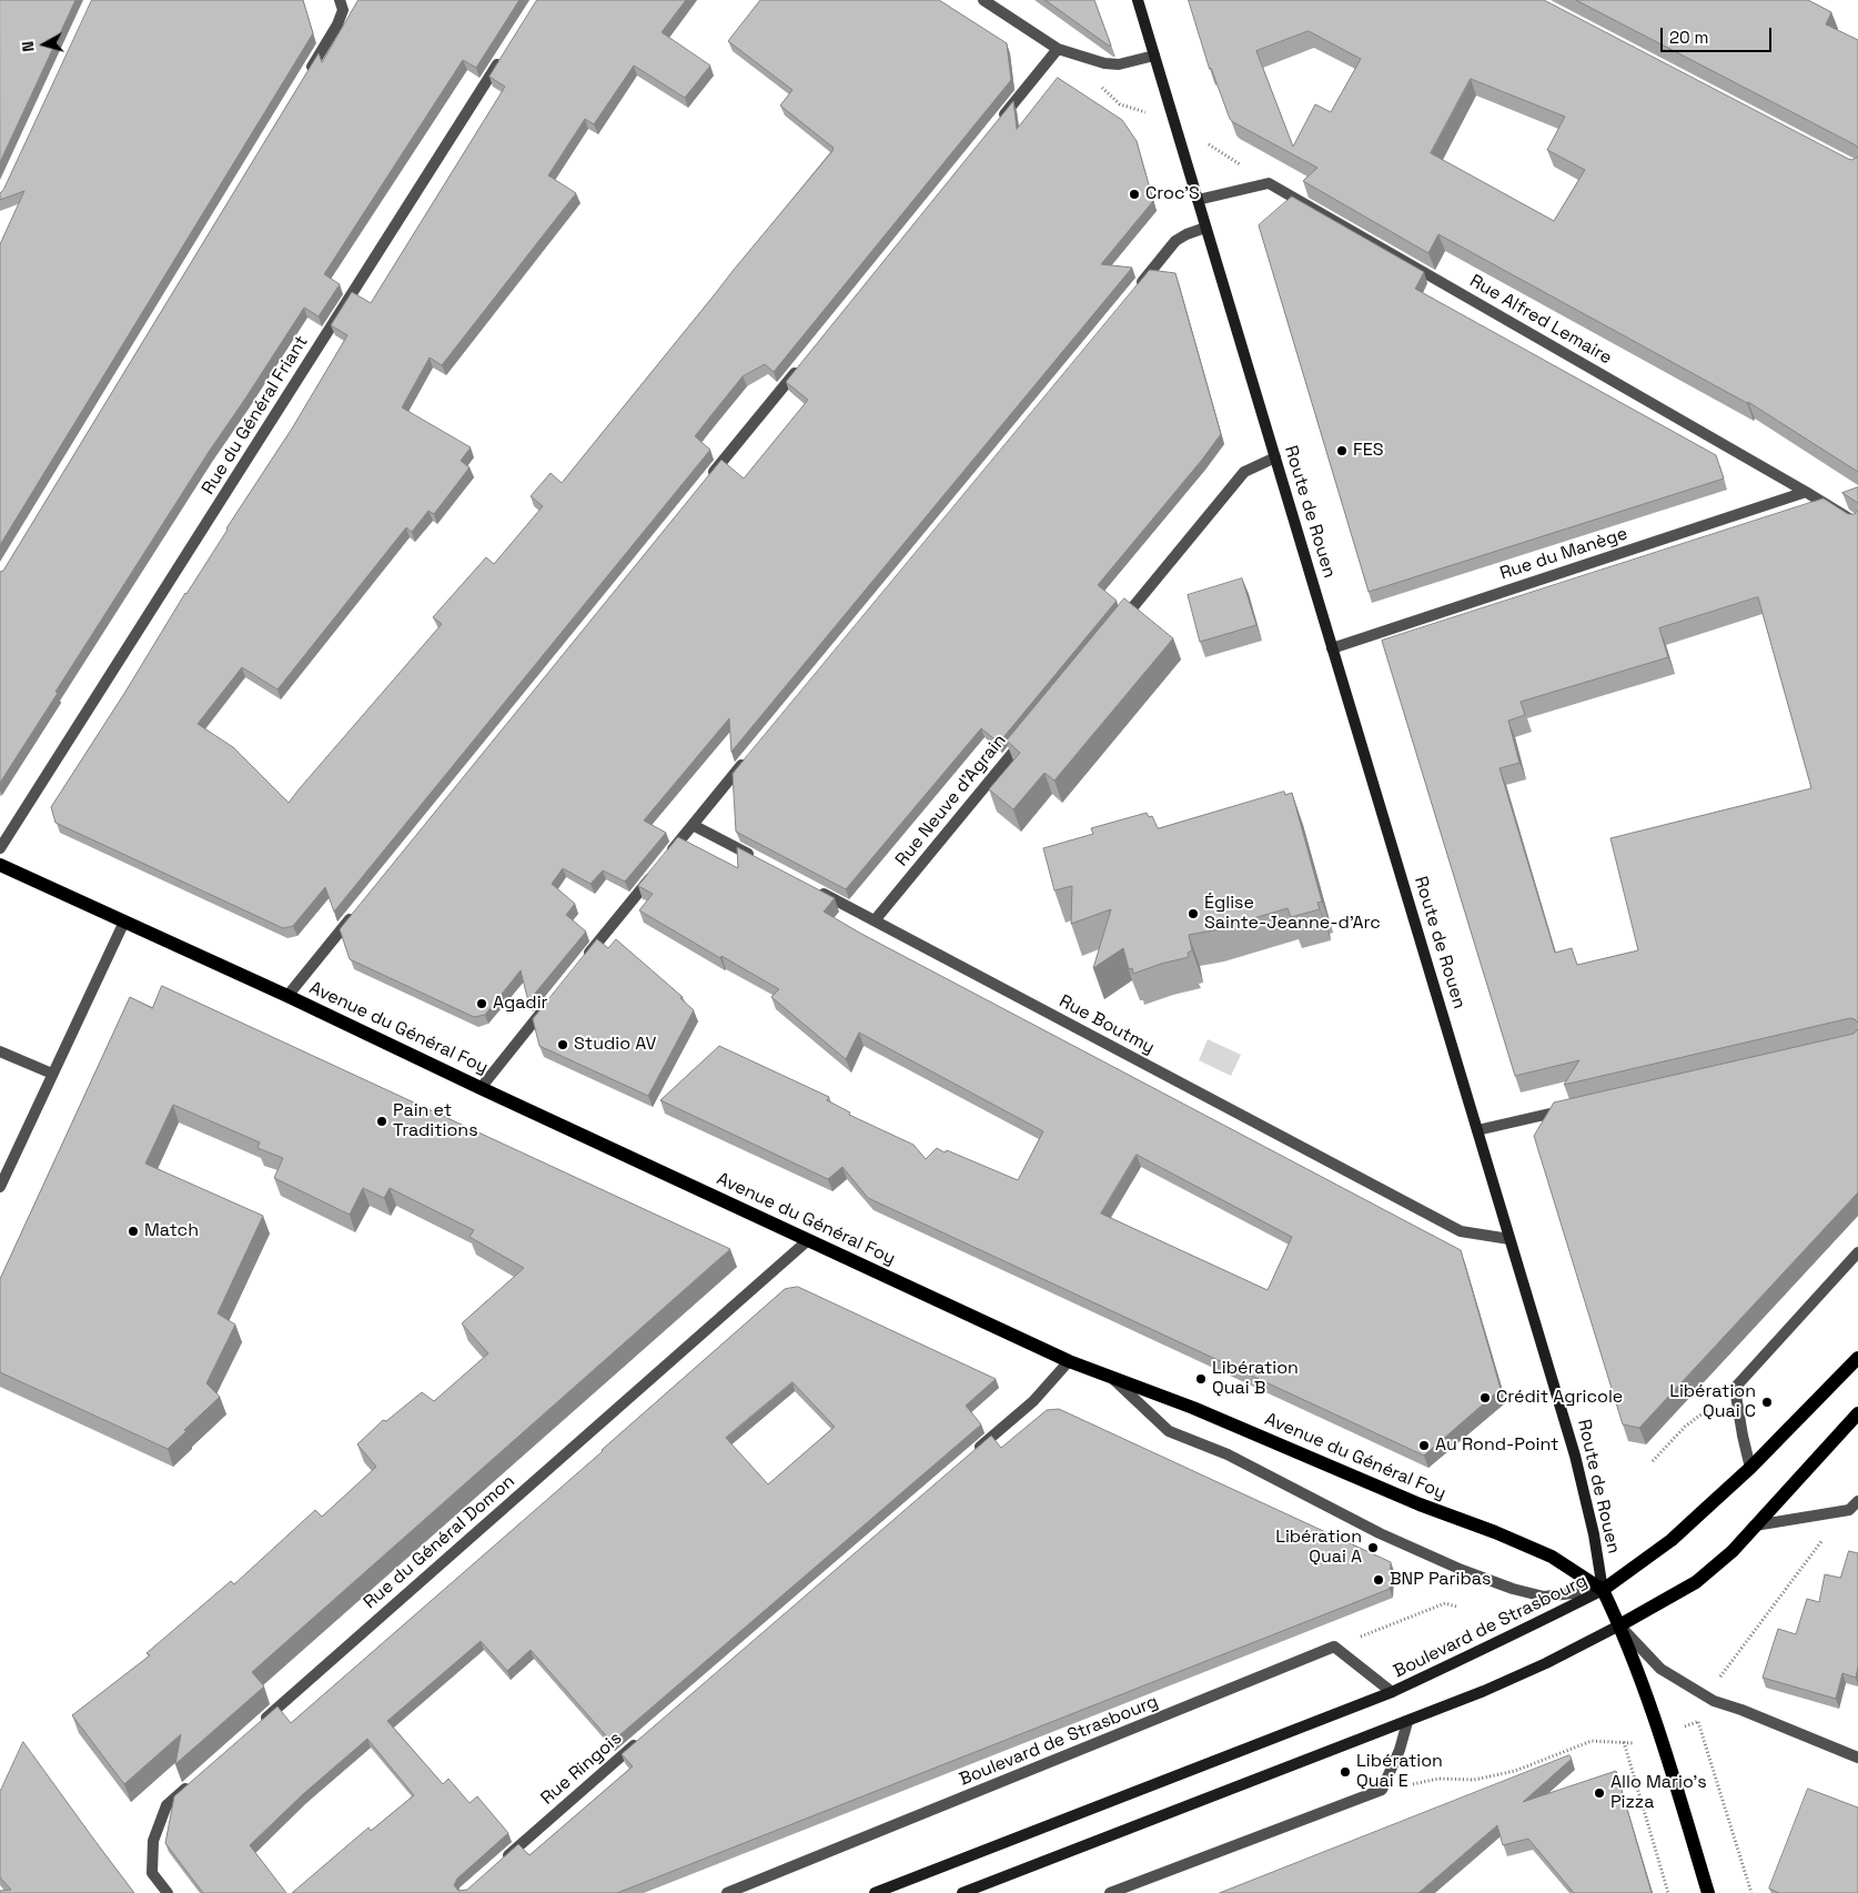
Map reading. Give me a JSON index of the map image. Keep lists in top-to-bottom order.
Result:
{
  "streets": {
    "main road": ["Route de Rouen", "Avenue du Général Foy", "Boulevard de Strasbourg"],
    "street": [
      "Rue Alfred Lemaire",
      "Rue du Général Friant",
      "Rue du Manège",
      "Rue Neuve d'Agrain",
      "Rue Boutmy",
      "Rue du Général Domon",
      "Rue Ringois"
    ]
  },
  "crossings": [
    ["Rue Alfred Lemaire", "Route de Rouen"],
    ["Rue Alfred Lemaire", "Rue du Manège"],
    ["Route de Rouen", "Rue du Manège"],
    ["Route de Rouen", "Rue Boutmy"],
    ["Route de Rouen", "Avenue du Général Foy"],
    ["Route de Rouen", "Boulevard de Strasbourg"],
    ["Rue Neuve d'Agrain", "Rue Boutmy"],
    ["Avenue du Général Foy", "Rue du Général Domon"],
    ["Avenue du Général Foy", "Boulevard de Strasbourg"]
  ],
  "places": [
    "Croc'S",
    "FES",
    "Église Sainte-Jeanne-d'Arc",
    "Agadir",
    "Studio AV",
    "Pain et Traditions",
    "Match",
    "Libération Quai B",
    "Crédit Agricole",
    "Libération Quai C",
    "Au Rond-Point",
    "Libération Quai A",
    "BNP Paribas",
    "Libération Quai E",
    "Allo Mario's Pizza"
  ],
  "scale_bar": "20 m",
  "north": "left"
}
